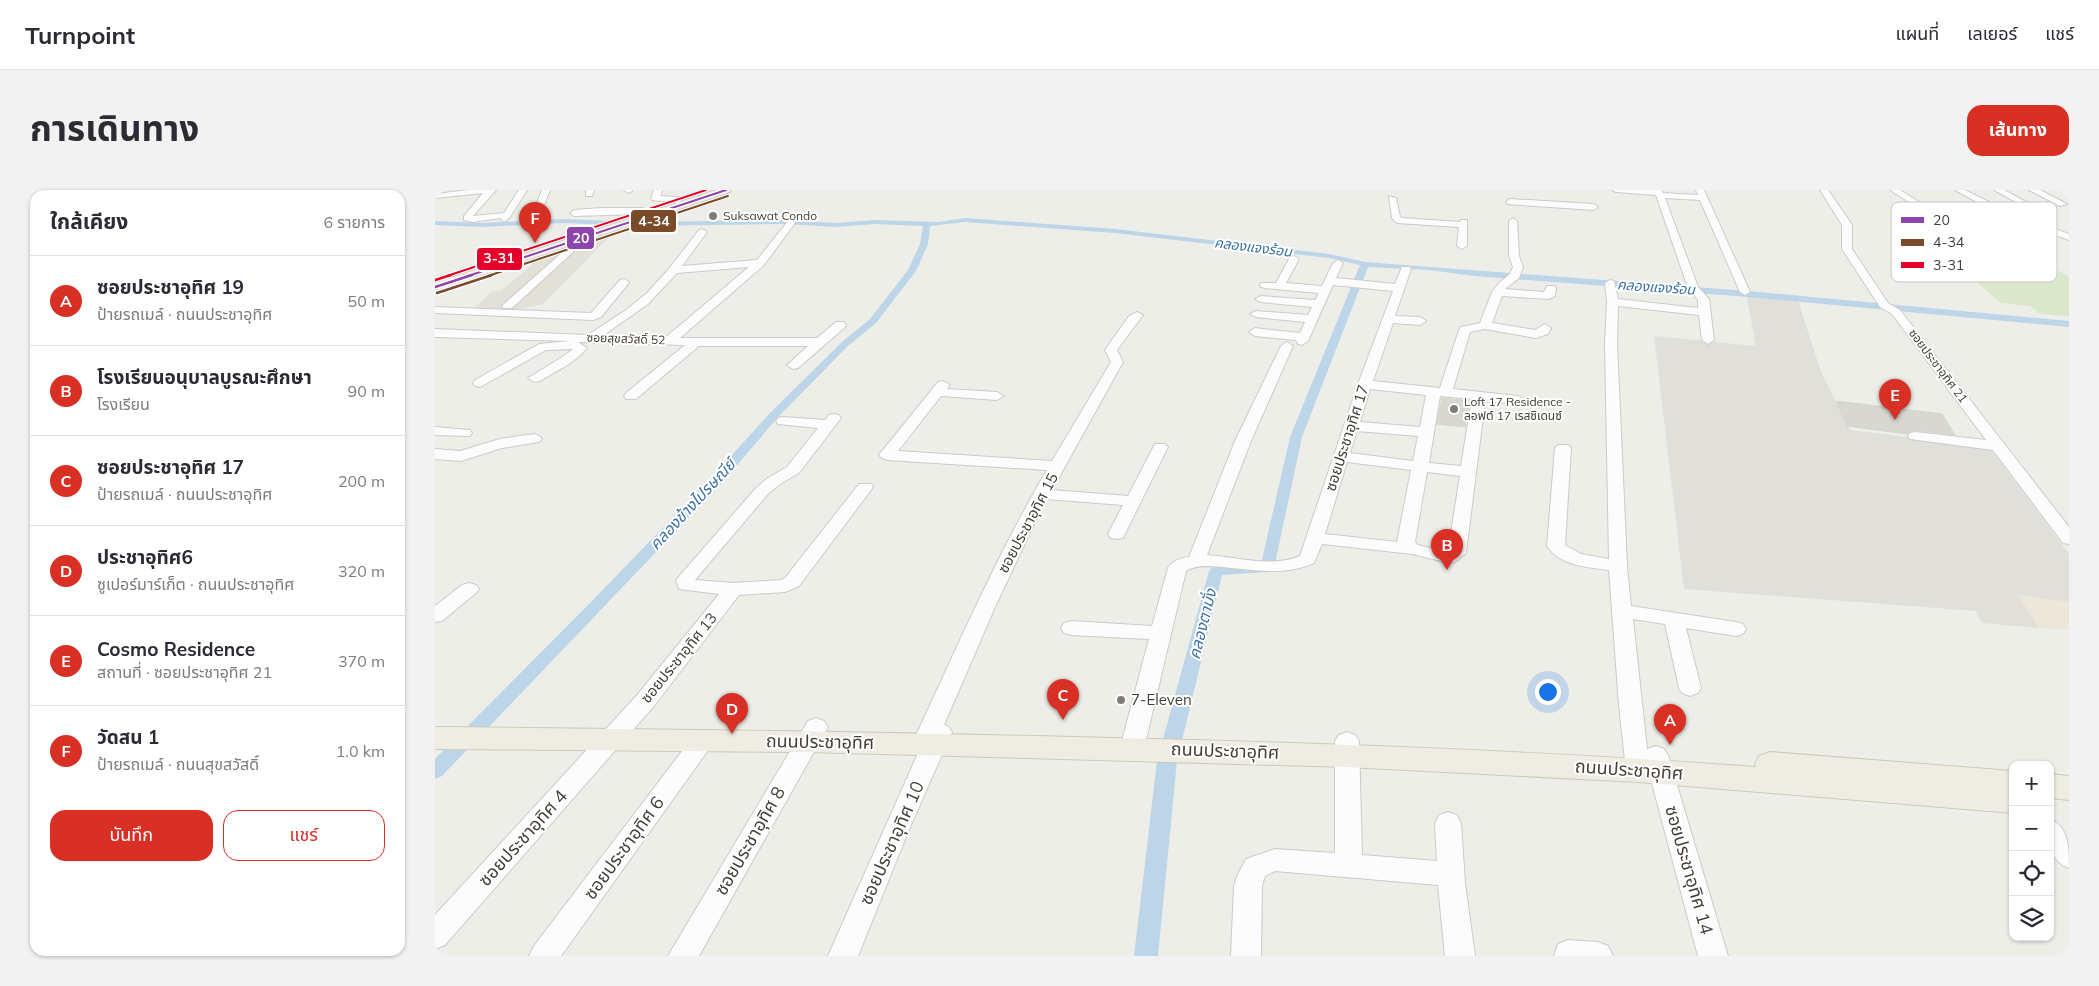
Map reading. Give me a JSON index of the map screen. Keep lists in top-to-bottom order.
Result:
{
  "streets": {
    "main road": ["ถนนประชาอุทิศ"],
    "street": [
      "ซอยสุขสวัสดิ์ 52",
      "ซอยประชาอุทิศ 21",
      "ซอยประชาอุทิศ 17",
      "ซอยประชาอุทิศ 15",
      "ซอยประชาอุทิศ 13",
      "ซอยประชาอุทิศ 4",
      "ซอยประชาอุทิศ 8",
      "ซอยประชาอุทิศ 10",
      "ซอยประชาอุทิศ 6",
      "ซอยประชาอุทิศ 14"
    ]
  },
  "crossings": [
    ["ซอยประชาอุทิศ 15", "ถนนประชาอุทิศ"],
    ["ซอยประชาอุทิศ 15", "ซอยประชาอุทิศ 10"],
    ["ซอยประชาอุทิศ 13", "ถนนประชาอุทิศ"],
    ["ซอยประชาอุทิศ 13", "ซอยประชาอุทิศ 4"],
    ["ถนนประชาอุทิศ", "ซอยประชาอุทิศ 4"],
    ["ถนนประชาอุทิศ", "ซอยประชาอุทิศ 8"],
    ["ถนนประชาอุทิศ", "ซอยประชาอุทิศ 10"],
    ["ถนนประชาอุทิศ", "ซอยประชาอุทิศ 6"],
    ["ถนนประชาอุทิศ", "ซอยประชาอุทิศ 14"]
  ],
  "water": ["คลองแจงร้อน", "คลองข้างไปรษณีย์", "คลองตามั่ง"],
  "places": ["Suksawat Condo", "Loft 17 Residence - ลอฟต์ 17 เรสซิเดนซ์", "7-Eleven"],
  "lines": ["transit line 20", "transit line 3-31", "transit line 4-34"],
  "legend": ["20", "4-34", "3-31"],
  "page": {
    "header": "Turnpoint",
    "nav": ["แผนที่", "เลเยอร์", "แชร์"],
    "title": "การเดินทาง",
    "buttons": [
      "เส้นทาง",
      ["บันทึก", "แชร์"]
    ],
    "heading": ["ใกล้เคียง", "6 รายการ"],
    "pins": [
      "F",
      "E",
      "B",
      "C",
      "D",
      "A"
    ],
    "list": [
      {
        "mark": "A",
        "name": "ซอยประชาอุทิศ 19",
        "note": "ป้ายรถเมล์ · ถนนประชาอุทิศ",
        "value": "50 m"
      },
      {
        "mark": "B",
        "name": "โรงเรียนอนุบาลบูรณะศึกษา",
        "note": "โรงเรียน",
        "value": "90 m"
      },
      {
        "mark": "C",
        "name": "ซอยประชาอุทิศ 17",
        "note": "ป้ายรถเมล์ · ถนนประชาอุทิศ",
        "value": "200 m"
      },
      {
        "mark": "D",
        "name": "ประชาอุทิศ6",
        "note": "ซูเปอร์มาร์เก็ต · ถนนประชาอุทิศ",
        "value": "320 m"
      },
      {
        "mark": "E",
        "name": "Cosmo Residence",
        "note": "สถานที่ · ซอยประชาอุทิศ 21",
        "value": "370 m"
      },
      {
        "mark": "F",
        "name": "วัดสน 1",
        "note": "ป้ายรถเมล์ · ถนนสุขสวัสดิ์",
        "value": "1.0 km"
      }
    ],
    "map_buttons": ["+", "−"]
  }
}
